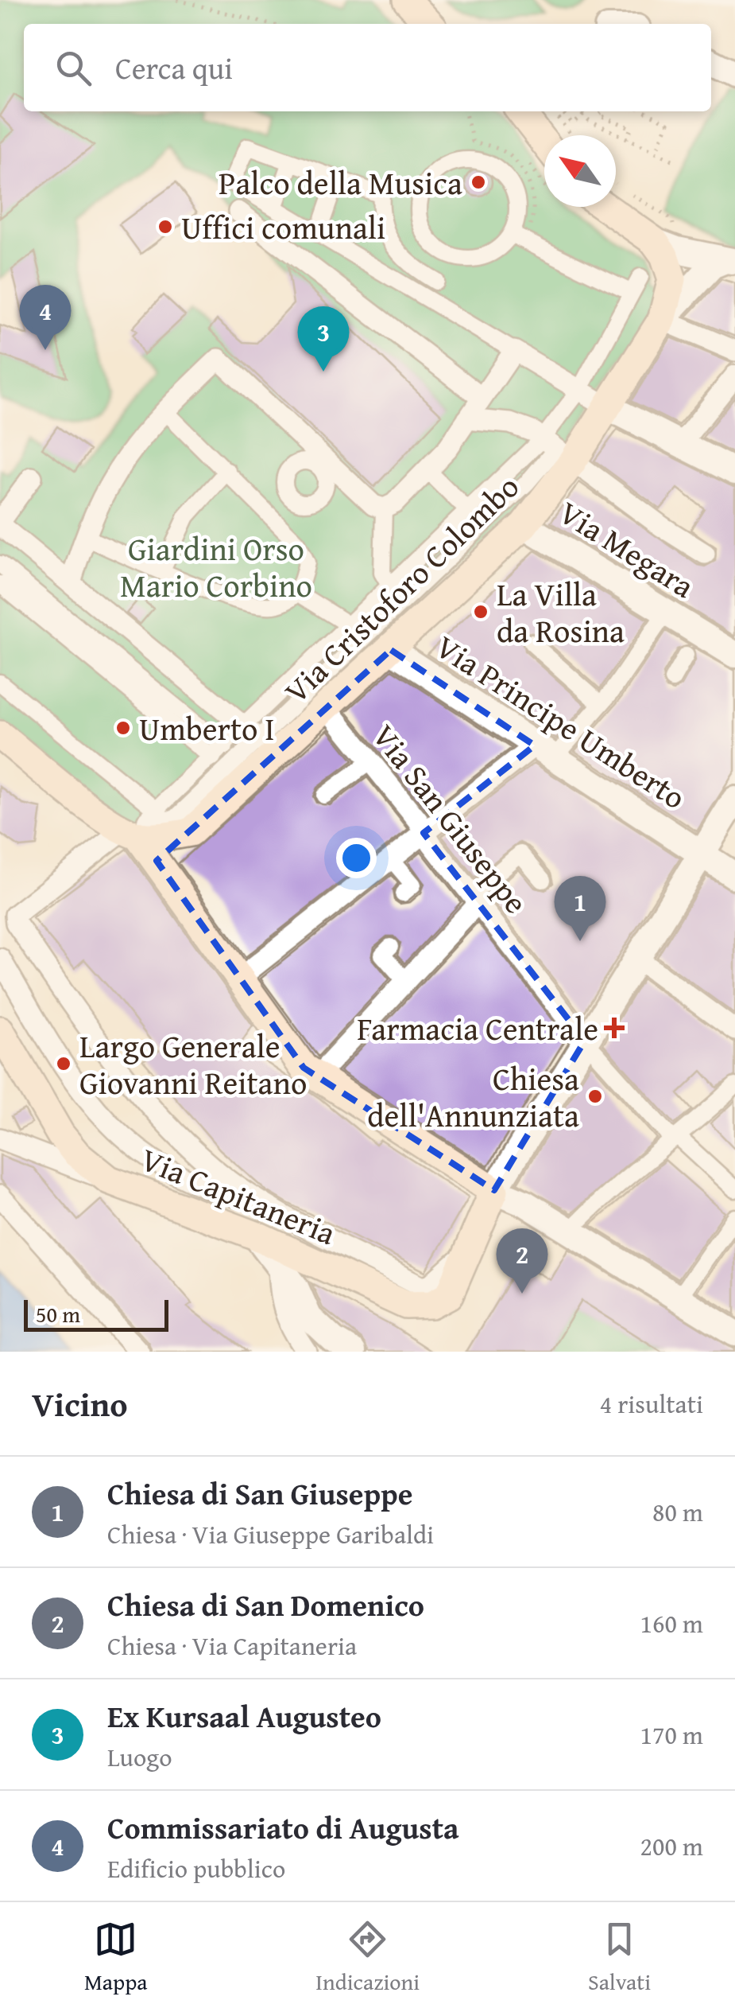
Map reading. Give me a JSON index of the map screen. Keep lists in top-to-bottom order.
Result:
{
  "streets": {
    "main road": ["Via Cristoforo Colombo", "Via Capitaneria"],
    "street": ["Via Megara", "Via Principe Umberto", "Via San Giuseppe"]
  },
  "crossings": [
    ["Via Megara", "Via Cristoforo Colombo"],
    ["Via Cristoforo Colombo", "Via Principe Umberto"],
    ["Via Cristoforo Colombo", "Via San Giuseppe"]
  ],
  "parks": ["Giardini Orso Mario Corbino"],
  "places": {
    "other": [
      "Palco della Musica",
      "Uffici comunali",
      "La Villa da Rosina",
      "Umberto I",
      "Largo Generale Giovanni Reitano",
      "Chiesa dell'Annunziata"
    ],
    "health": ["Farmacia Centrale"]
  },
  "scale_bar": "50 m",
  "north": "top left",
  "page": {
    "search": "Cerca qui",
    "pins": [
      "4",
      "3",
      "1",
      "2"
    ],
    "scale": "50 m",
    "heading": ["Vicino", "4 risultati"],
    "list": [
      {
        "mark": "1",
        "name": "Chiesa di San Giuseppe",
        "note": "Chiesa · Via Giuseppe Garibaldi",
        "value": "80 m"
      },
      {
        "mark": "2",
        "name": "Chiesa di San Domenico",
        "note": "Chiesa · Via Capitaneria",
        "value": "160 m"
      },
      {
        "mark": "3",
        "name": "Ex Kursaal Augusteo",
        "note": "Luogo",
        "value": "170 m"
      },
      {
        "mark": "4",
        "name": "Commissariato di Augusta",
        "note": "Edificio pubblico",
        "value": "200 m"
      }
    ],
    "nav": ["Mappa", "Indicazioni", "Salvati"]
  }
}
